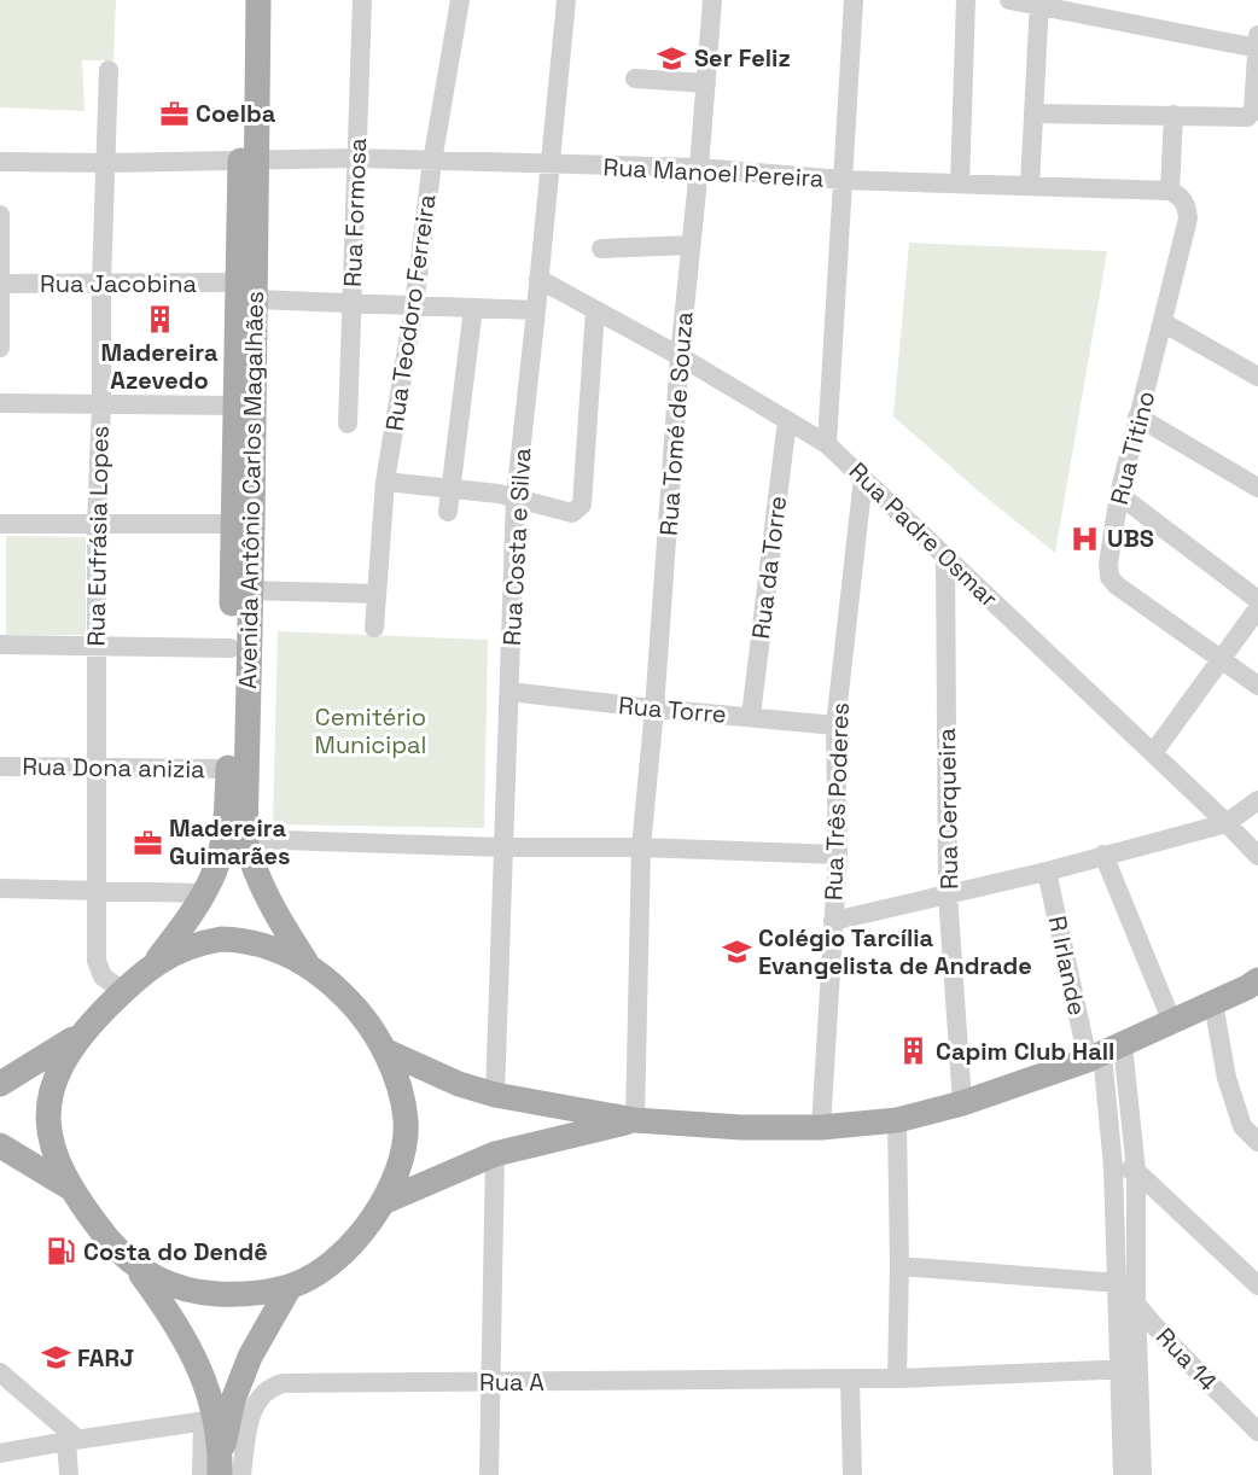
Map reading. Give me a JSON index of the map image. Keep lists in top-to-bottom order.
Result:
{
  "streets": {
    "main road": ["Avenida Antônio Carlos Magalhães"],
    "street": [
      "Rua Manoel Pereira",
      "Rua Formosa",
      "Rua Jacobina",
      "Rua Teodoro Ferreira",
      "Rua Tomé de Souza",
      "Rua Titino",
      "Rua Padre Osmar",
      "Rua Eufrásia Lopes",
      "Rua Costa e Silva",
      "Rua da Torre",
      "Rua Torre",
      "Rua Dona anizia",
      "Rua Três Poderes",
      "Rua Cerqueira",
      "R Irlande",
      "Rua 14",
      "Rua A"
    ]
  },
  "crossings": [
    ["Rua Manoel Pereira", "Rua Formosa"],
    ["Rua Manoel Pereira", "Rua Teodoro Ferreira"],
    ["Rua Manoel Pereira", "Rua Tomé de Souza"],
    ["Rua Manoel Pereira", "Rua Titino"],
    ["Rua Manoel Pereira", "Avenida Antônio Carlos Magalhães"],
    ["Rua Manoel Pereira", "Rua Eufrásia Lopes"],
    ["Rua Manoel Pereira", "Rua Costa e Silva"],
    ["Rua Jacobina", "Avenida Antônio Carlos Magalhães"],
    ["Rua Jacobina", "Rua Eufrásia Lopes"],
    ["Rua Tomé de Souza", "Rua Padre Osmar"],
    ["Rua Tomé de Souza", "Rua Torre"],
    ["Avenida Antônio Carlos Magalhães", "Rua Dona anizia"],
    ["Rua Padre Osmar", "Rua Costa e Silva"],
    ["Rua Padre Osmar", "Rua da Torre"],
    ["Rua Padre Osmar", "Rua Três Poderes"],
    ["Rua Padre Osmar", "Rua Cerqueira"],
    ["Rua Eufrásia Lopes", "Rua Dona anizia"],
    ["Rua Costa e Silva", "Rua Torre"],
    ["Rua da Torre", "Rua Torre"],
    ["Rua Torre", "Rua Três Poderes"]
  ],
  "parks": ["Cemitério Municipal"],
  "places": {
    "school or university": ["Ser Feliz", "Colégio Tarcília Evangelista de Andrade", "FARJ"],
    "office": ["Coelba", "Madereira Guimarães"],
    "building": ["Madereira Azevedo", "Capim Club Hall"],
    "hospital": ["UBS"],
    "fuel station": ["Costa do Dendê"]
  }
}
